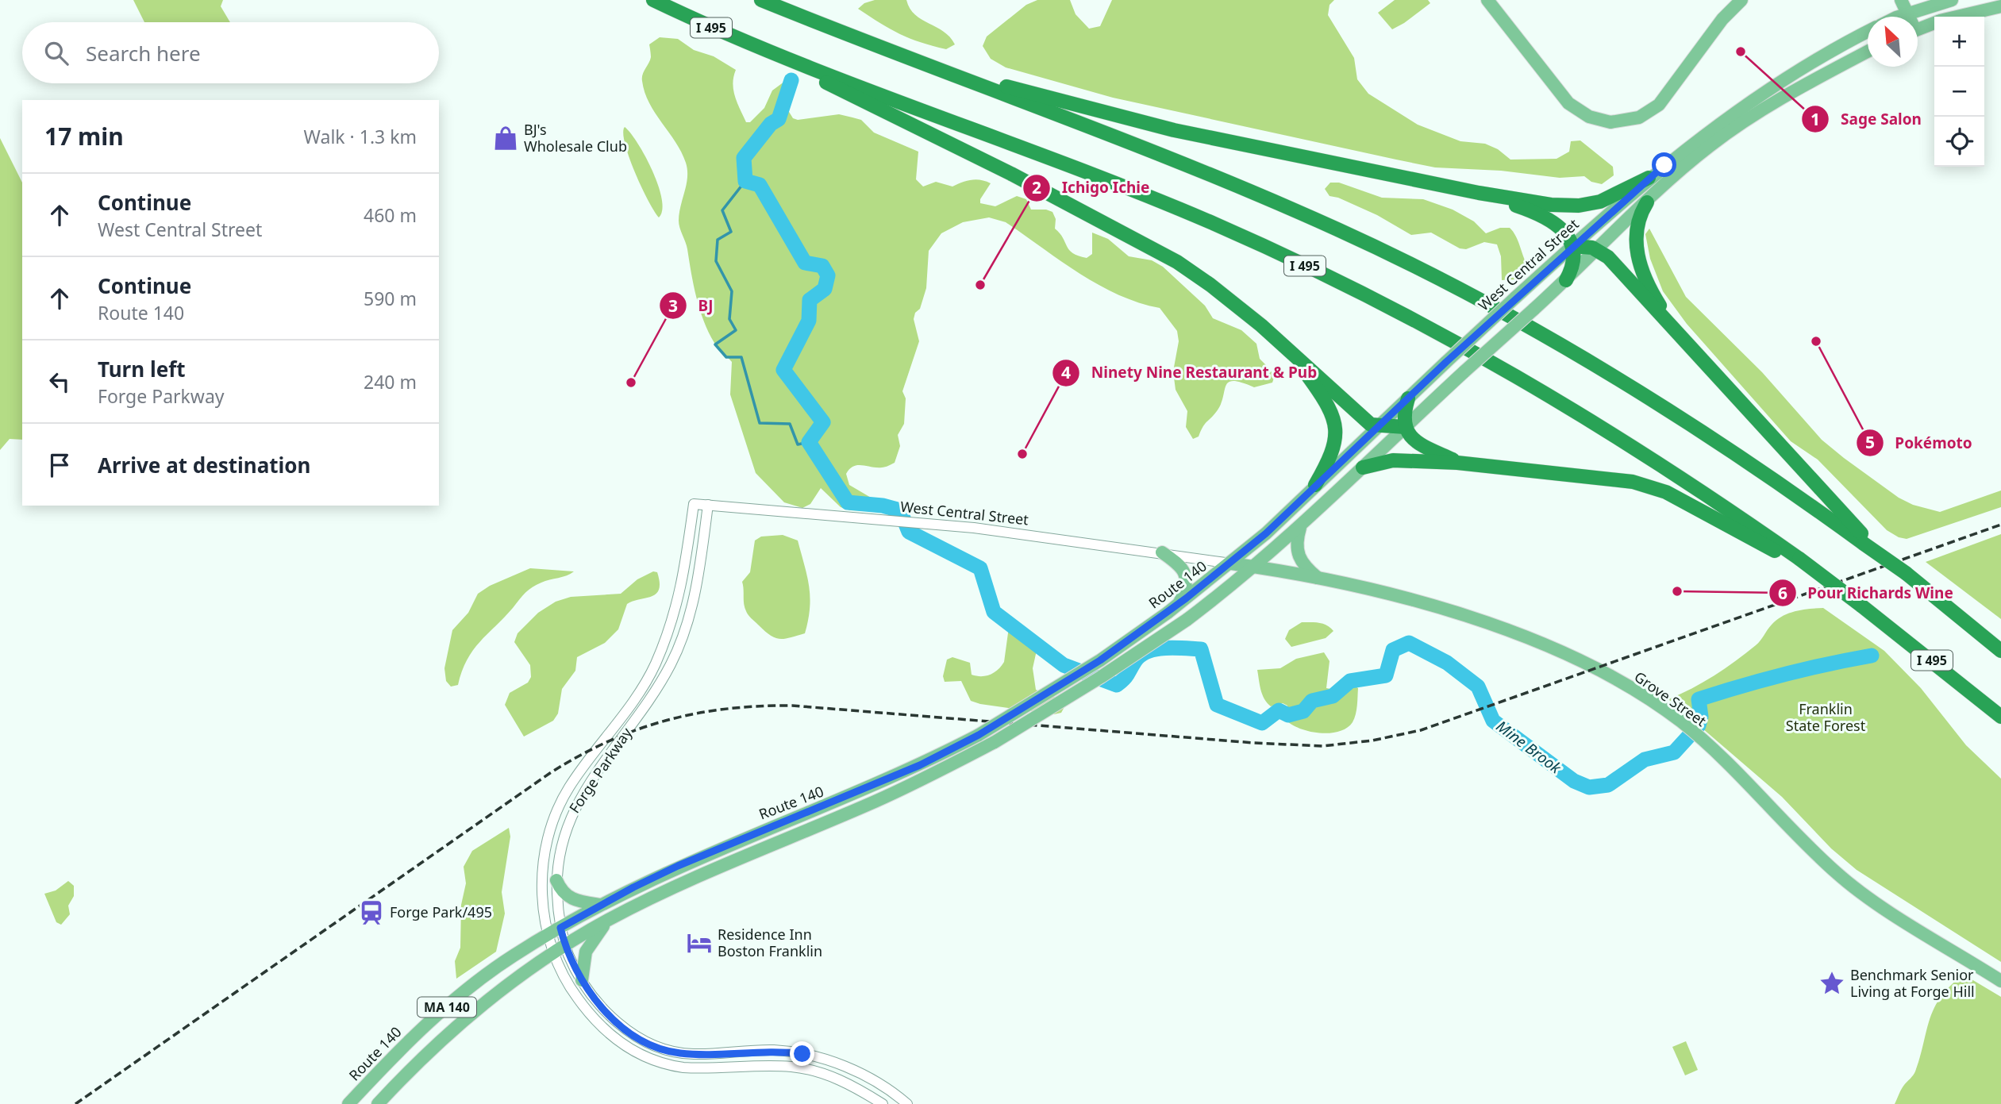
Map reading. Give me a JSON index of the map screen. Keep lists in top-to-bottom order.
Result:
{
  "streets": {
    "highway": ["I 495"],
    "main road": [
      "West Central Street",
      "Route 140",
      "Grove Street",
      "MA 140"
    ],
    "street": ["Forge Parkway"]
  },
  "crossings": [
    ["West Central Street", "Route 140"],
    ["West Central Street", "Grove Street"],
    ["West Central Street", "Forge Parkway"],
    ["West Central Street", "MA 140"],
    ["Route 140", "Forge Parkway"],
    ["Grove Street", "MA 140"],
    ["Forge Parkway", "MA 140"]
  ],
  "water": ["Mine Brook"],
  "parks": ["Franklin State Forest"],
  "places": {
    "other": [
      "Sage Salon",
      "Ichigo Ichie",
      "Pokémoto",
      "BJ",
      "Ninety Nine Restaurant & Pub",
      "Pour Richards Wine"
    ],
    "shop": ["BJ's Wholesale Club"],
    "station": ["Forge Park/495"],
    "hotel": ["Residence Inn Boston Franklin"],
    "place": ["Benchmark Senior Living at Forge Hill"]
  },
  "north": "top left",
  "page": {
    "map_buttons": ["+", "−"],
    "search": "Search here",
    "heading": ["17 min", "Walk · 1.3 km"],
    "list": [
      ["Continue", "West Central Street", "460 m"],
      ["Continue", "Route 140", "590 m"],
      ["Turn left", "Forge Parkway", "240 m"],
      "Arrive at destination"
    ]
  }
}
